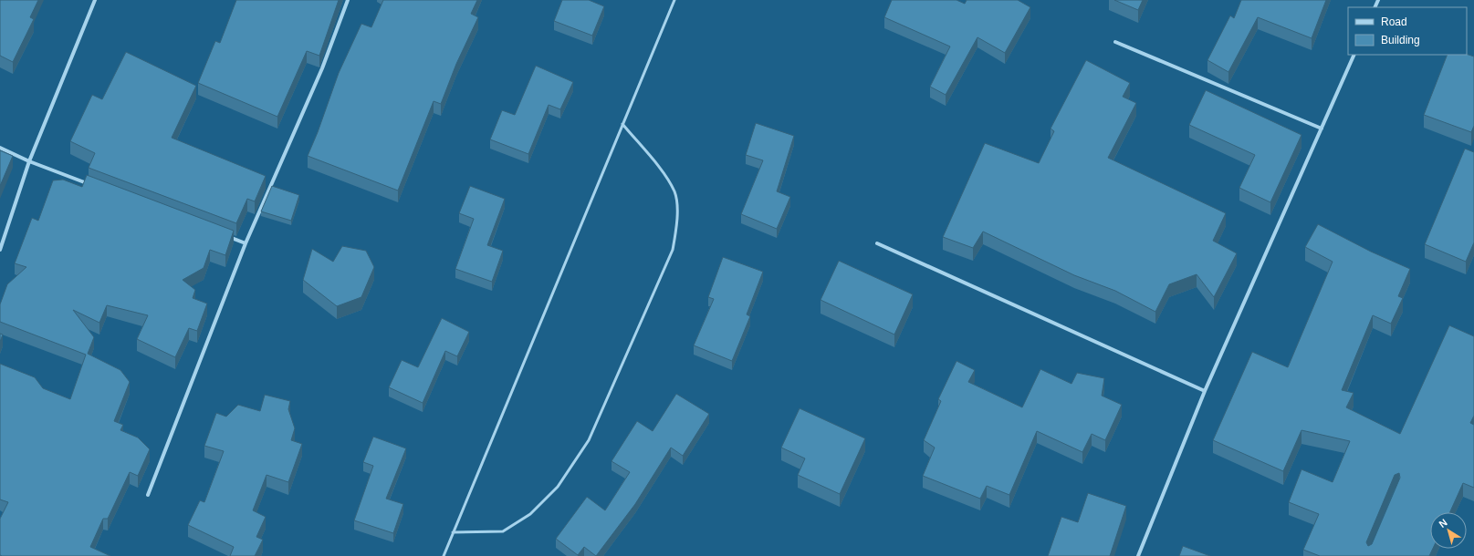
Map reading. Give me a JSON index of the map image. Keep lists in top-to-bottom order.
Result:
{
  "legend": ["Road", "Building"],
  "north": "top left"
}
